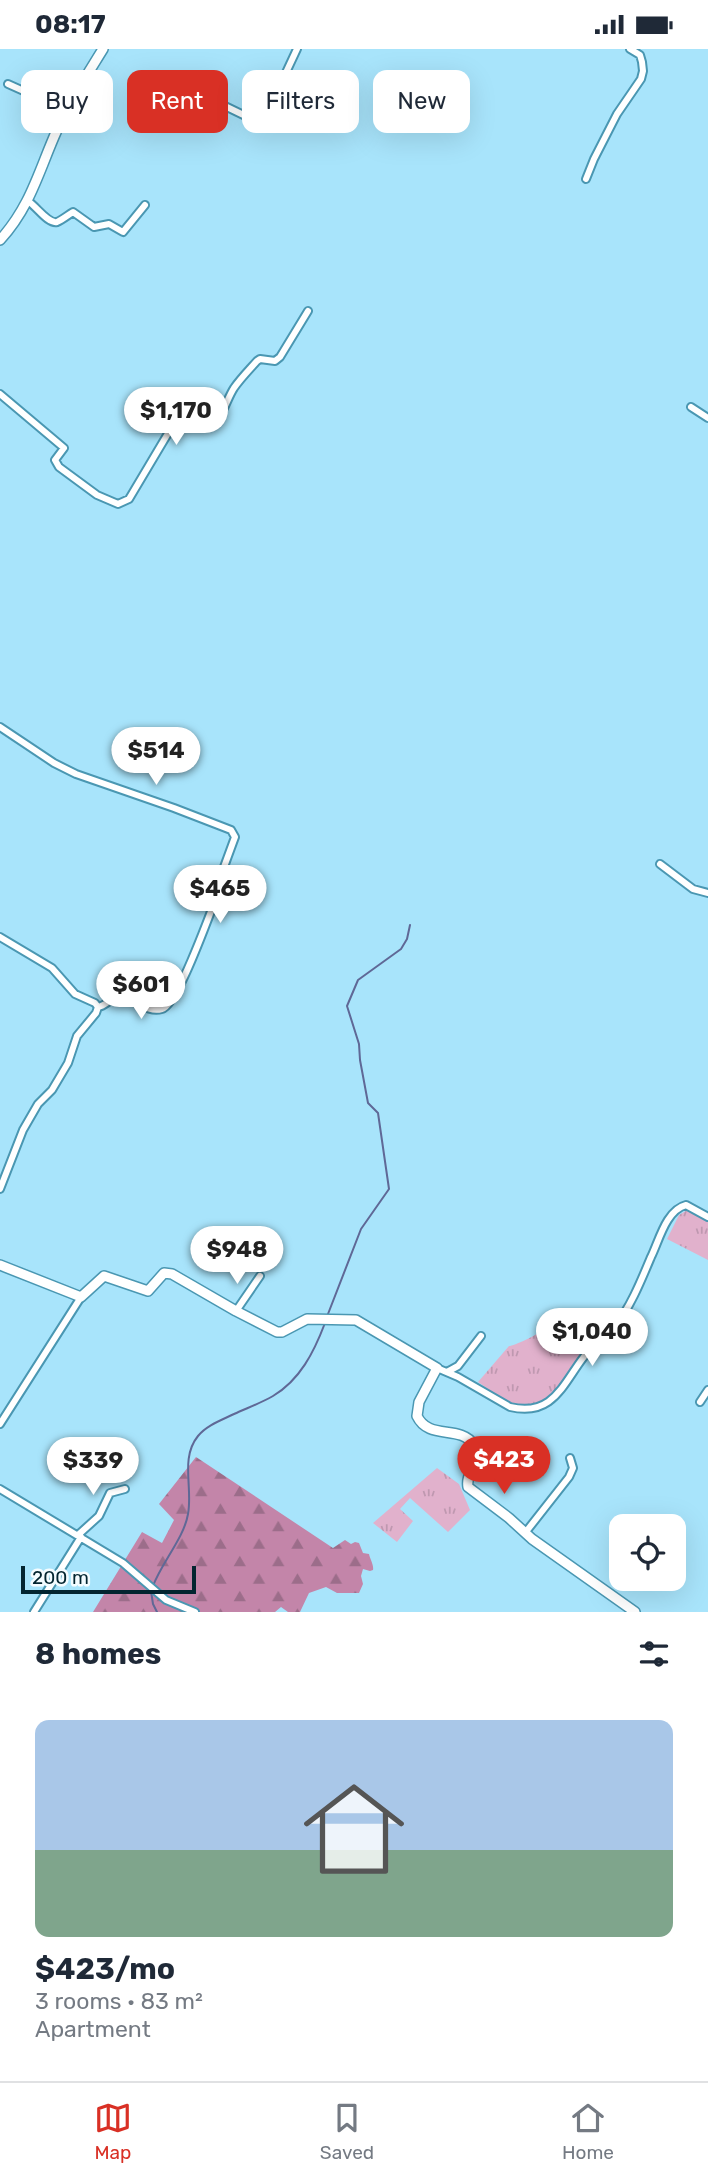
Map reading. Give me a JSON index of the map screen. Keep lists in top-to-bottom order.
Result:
{
  "scale_bar": "200 m",
  "page": {
    "status": "08:17",
    "chip": [
      "Buy",
      "Rent",
      "Filters",
      "New"
    ],
    "price": [
      "$1,170",
      "$514",
      "$465",
      "$601",
      "$948",
      "$1,040",
      "$423",
      "$339"
    ],
    "scale": "200 m",
    "heading": "8 homes",
    "list": [
      {
        "name": "$423/mo",
        "note": "3 rooms · 83 m² · Apartment"
      }
    ],
    "tabs": ["Map", "Saved", "Home"]
  }
}
